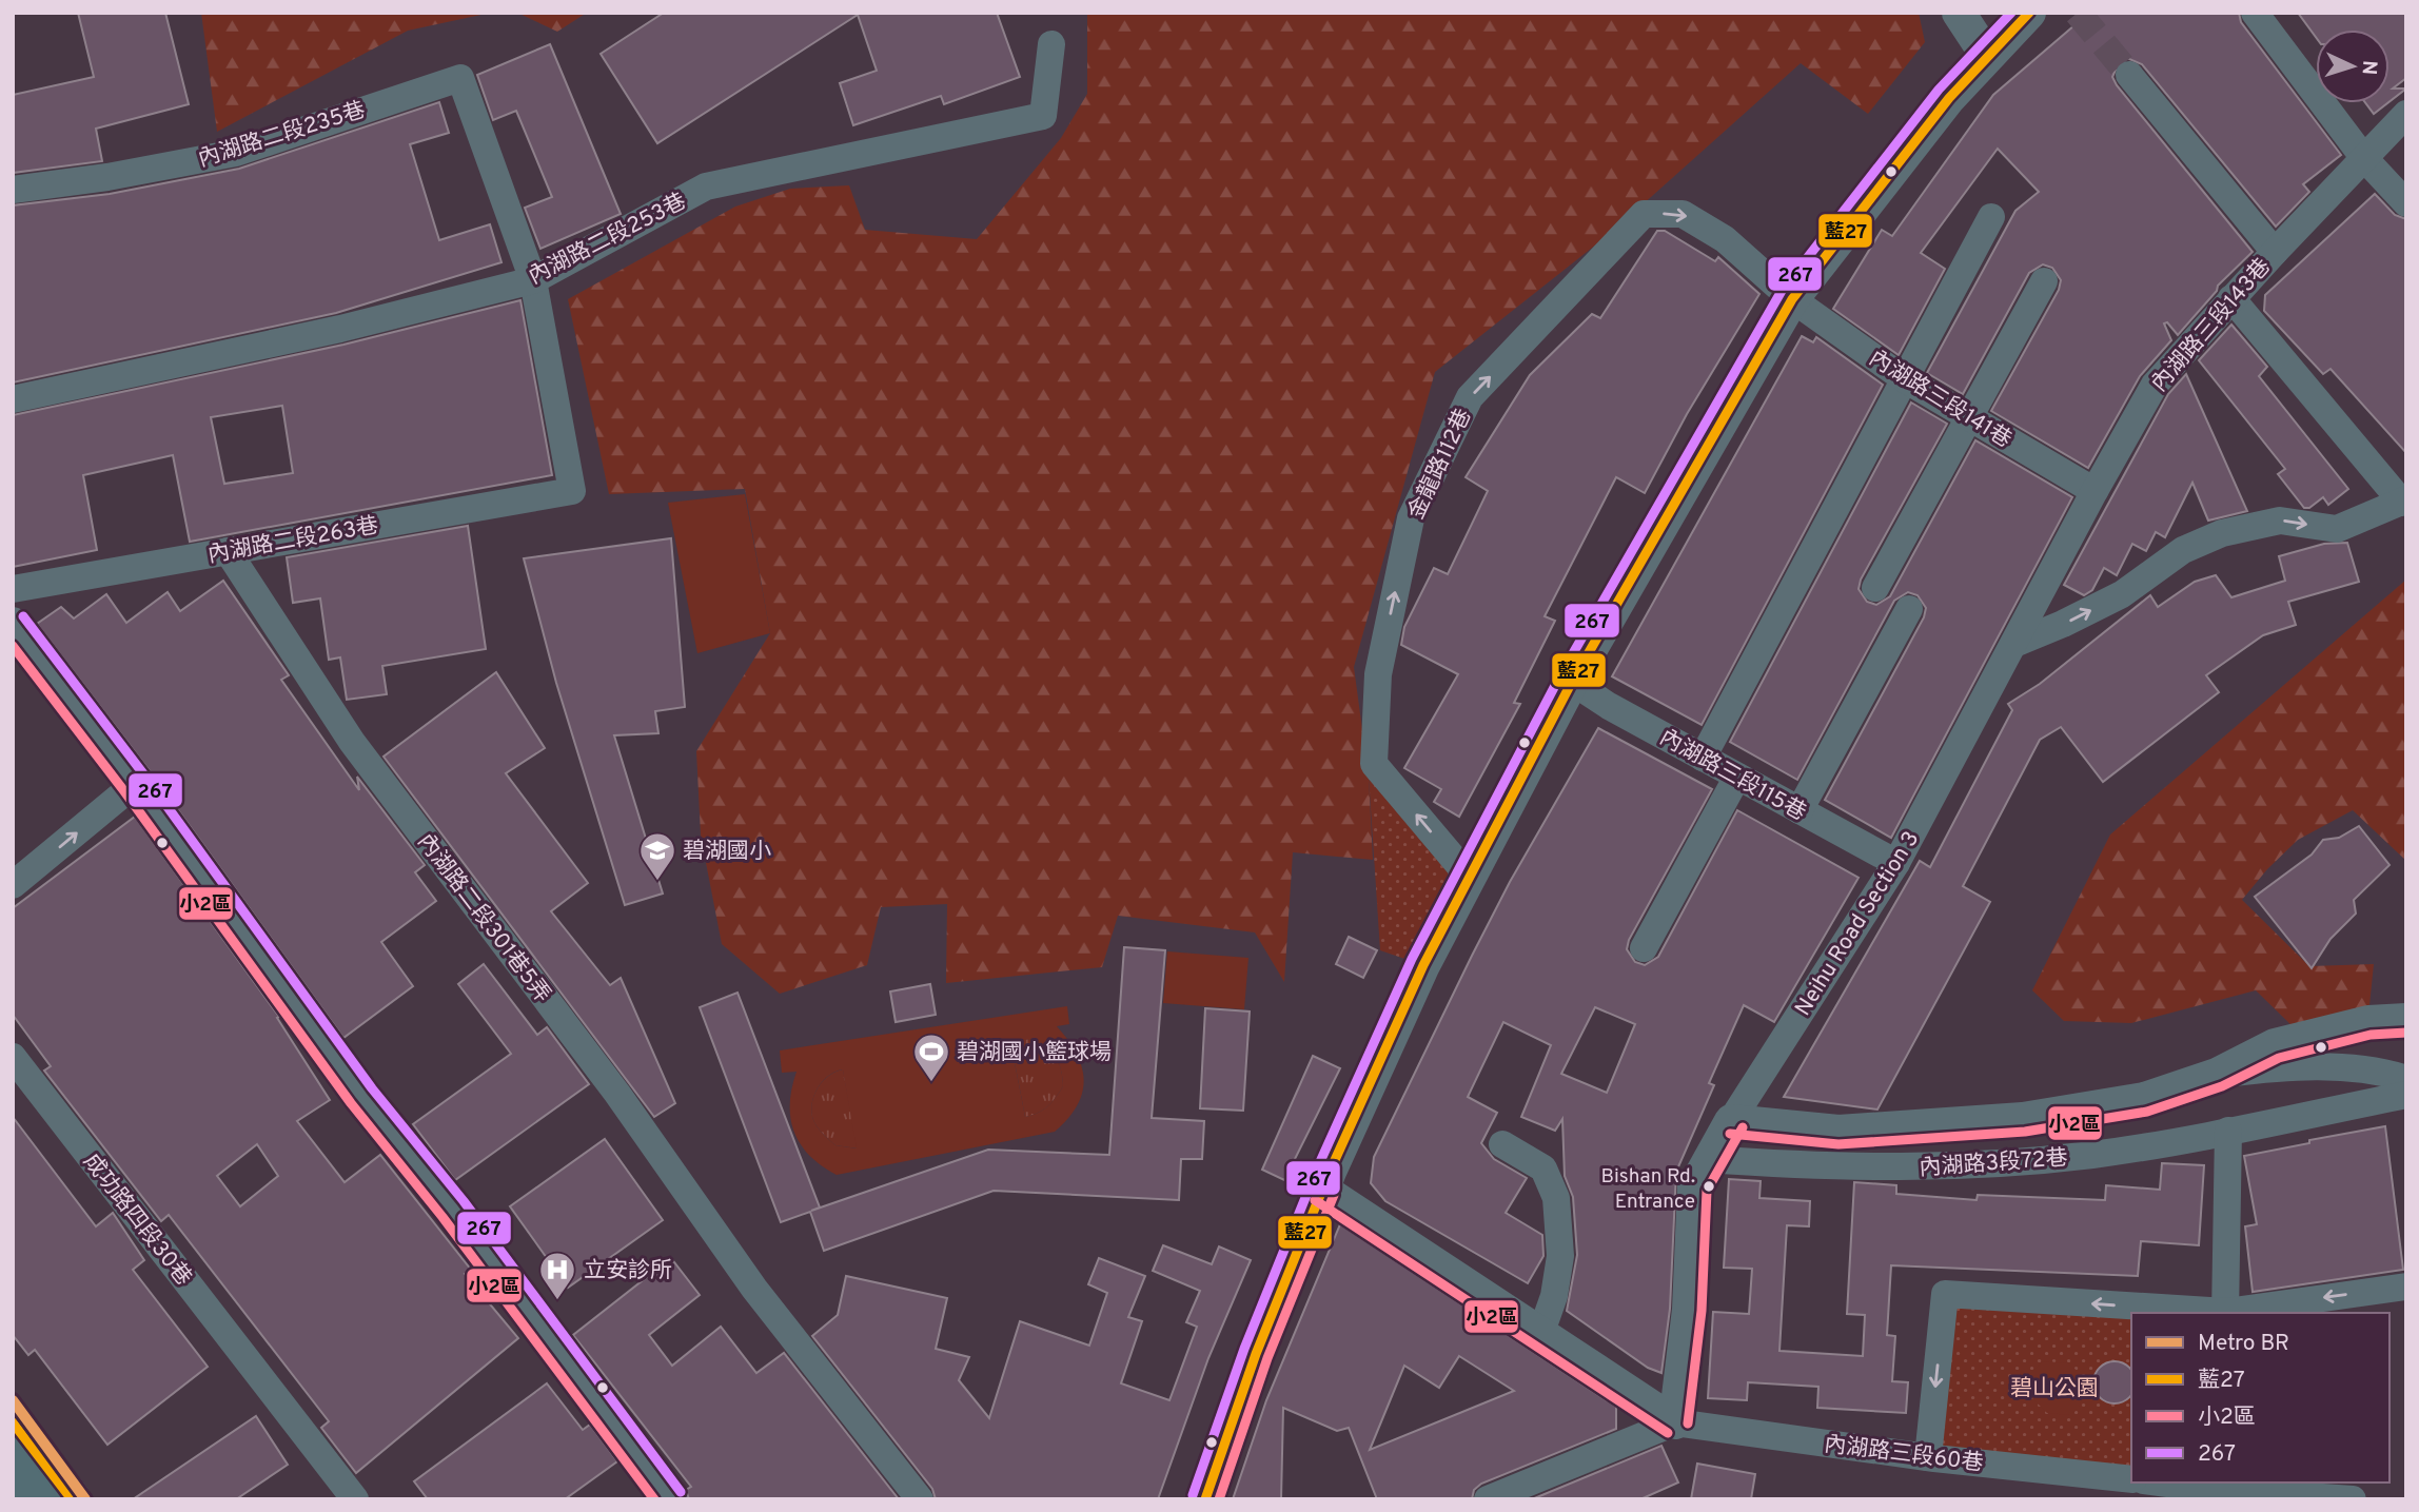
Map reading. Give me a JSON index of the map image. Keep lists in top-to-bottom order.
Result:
{
  "streets": {
    "street": [
      "內湖路二段235巷",
      "內湖路二段253巷",
      "內湖路三段143巷",
      "內湖路三段141巷",
      "金龍路112巷",
      "內湖路二段263巷",
      "內湖路三段115巷",
      "內湖路二段301巷5弄",
      "Neihu Road Section 3",
      "內湖路3段72巷",
      "成功路四段30巷",
      "內湖路三段60巷"
    ]
  },
  "crossings": [
    ["內湖路二段235巷", "內湖路二段253巷"],
    ["內湖路二段235巷", "內湖路二段263巷"],
    ["內湖路二段253巷", "內湖路二段263巷"],
    ["內湖路三段143巷", "內湖路三段141巷"],
    ["內湖路三段143巷", "Neihu Road Section 3"],
    ["內湖路三段141巷", "金龍路112巷"],
    ["內湖路二段263巷", "內湖路二段301巷5弄"],
    ["內湖路三段115巷", "Neihu Road Section 3"],
    ["Neihu Road Section 3", "內湖路3段72巷"],
    ["Neihu Road Section 3", "內湖路三段60巷"]
  ],
  "parks": ["碧山公園"],
  "places": {
    "school or university": ["碧湖國小"],
    "sports": ["碧湖國小籃球場"],
    "other": ["Bishan Rd. Entrance"],
    "hospital": ["立安診所"]
  },
  "lines": [
    "transit line 藍27",
    "transit line 267",
    "transit line 小2區",
    "metro line BR"
  ],
  "legend": [
    "Metro BR",
    "藍27",
    "小2區",
    "267"
  ],
  "north": "right"
}
